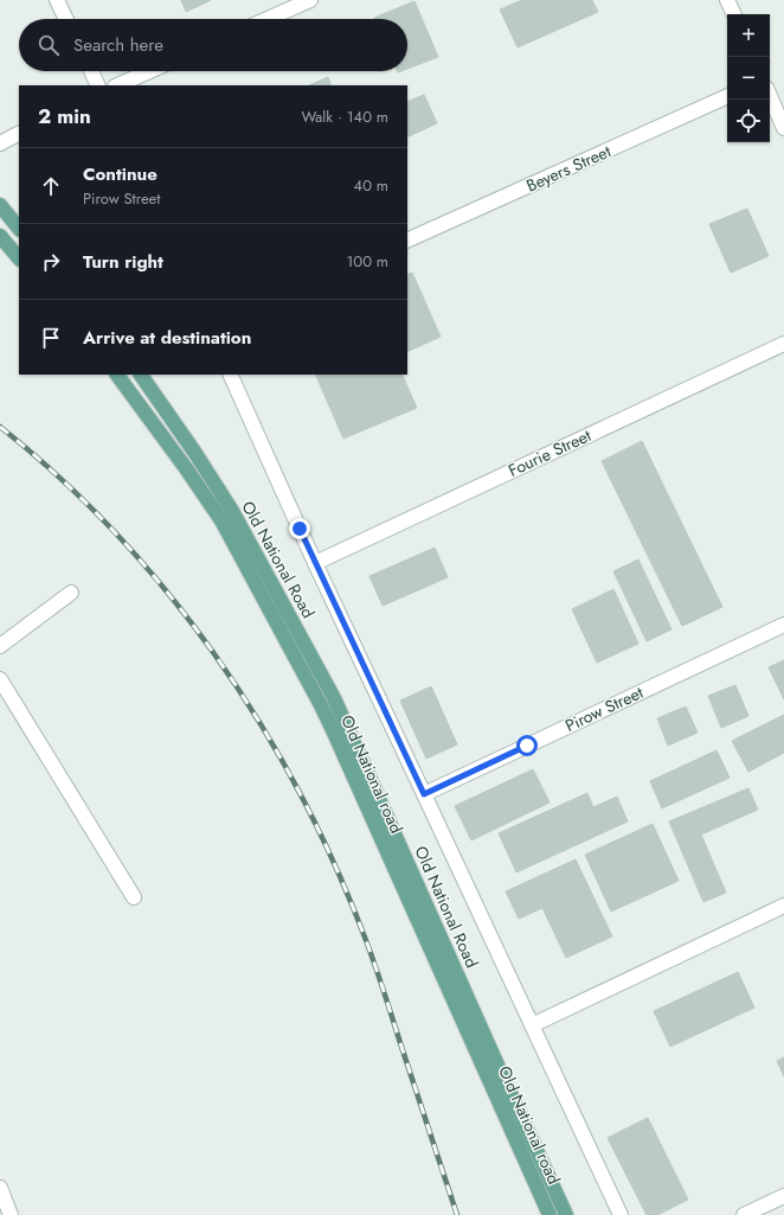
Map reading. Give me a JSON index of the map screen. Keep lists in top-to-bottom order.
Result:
{
  "streets": {
    "main road": ["Old National Road", "Old National road"],
    "street": ["Beyers Street", "Fourie Street", "Pirow Street"]
  },
  "page": {
    "map_buttons": ["+", "−"],
    "search": "Search here",
    "heading": ["2 min", "Walk · 140 m"],
    "list": [
      ["Continue", "Pirow Street", "40 m"],
      ["Turn right", "100 m"],
      "Arrive at destination"
    ]
  }
}
